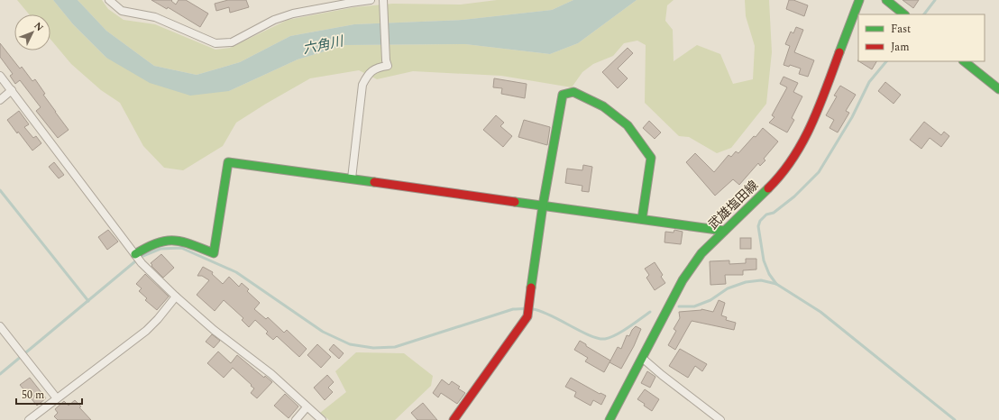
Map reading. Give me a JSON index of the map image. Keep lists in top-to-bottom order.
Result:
{
  "streets": {
    "street": ["武雄塩田線"]
  },
  "water": ["六角川"],
  "legend": ["Fast", "Jam"],
  "scale_bar": "50 m",
  "north": "top right"
}
